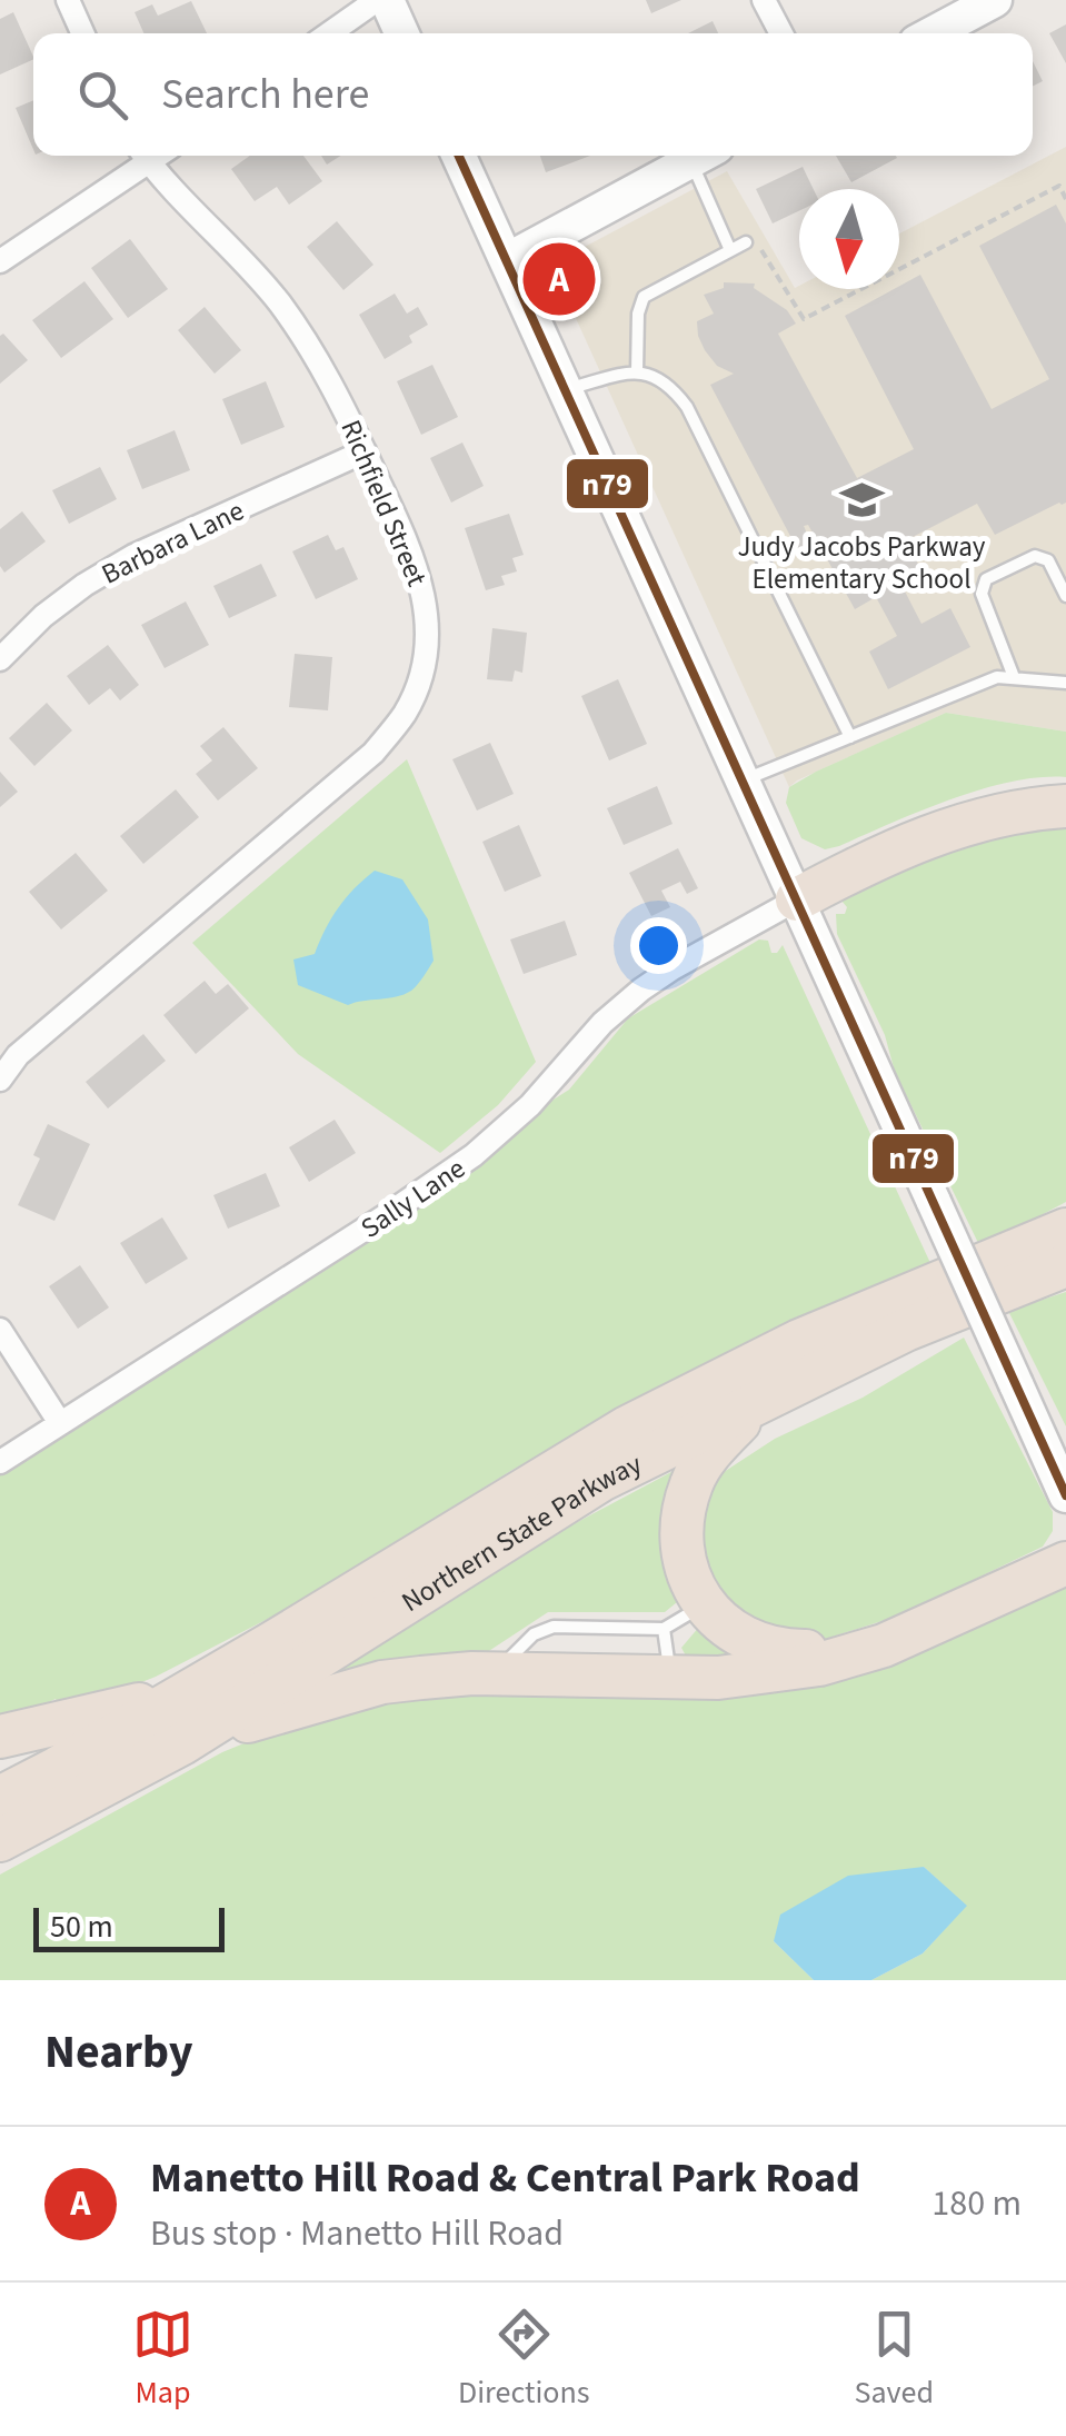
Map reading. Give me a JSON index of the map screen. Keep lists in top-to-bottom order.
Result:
{
  "streets": {
    "highway": ["Northern State Parkway"],
    "street": ["Richfield Street", "Barbara Lane", "Sally Lane"]
  },
  "crossings": [
    ["Richfield Street", "Barbara Lane"]
  ],
  "places": {
    "school or university": ["Judy Jacobs Parkway Elementary School"]
  },
  "lines": ["transit line n79"],
  "scale_bar": "50 m",
  "north": "bottom",
  "page": {
    "search": "Search here",
    "pins": "A",
    "scale": "50 m",
    "heading": "Nearby",
    "list": [
      {
        "mark": "A",
        "name": "Manetto Hill Road & Central Park Road",
        "note": "Bus stop · Manetto Hill Road",
        "value": "180 m"
      }
    ],
    "nav": ["Map", "Directions", "Saved"]
  }
}
